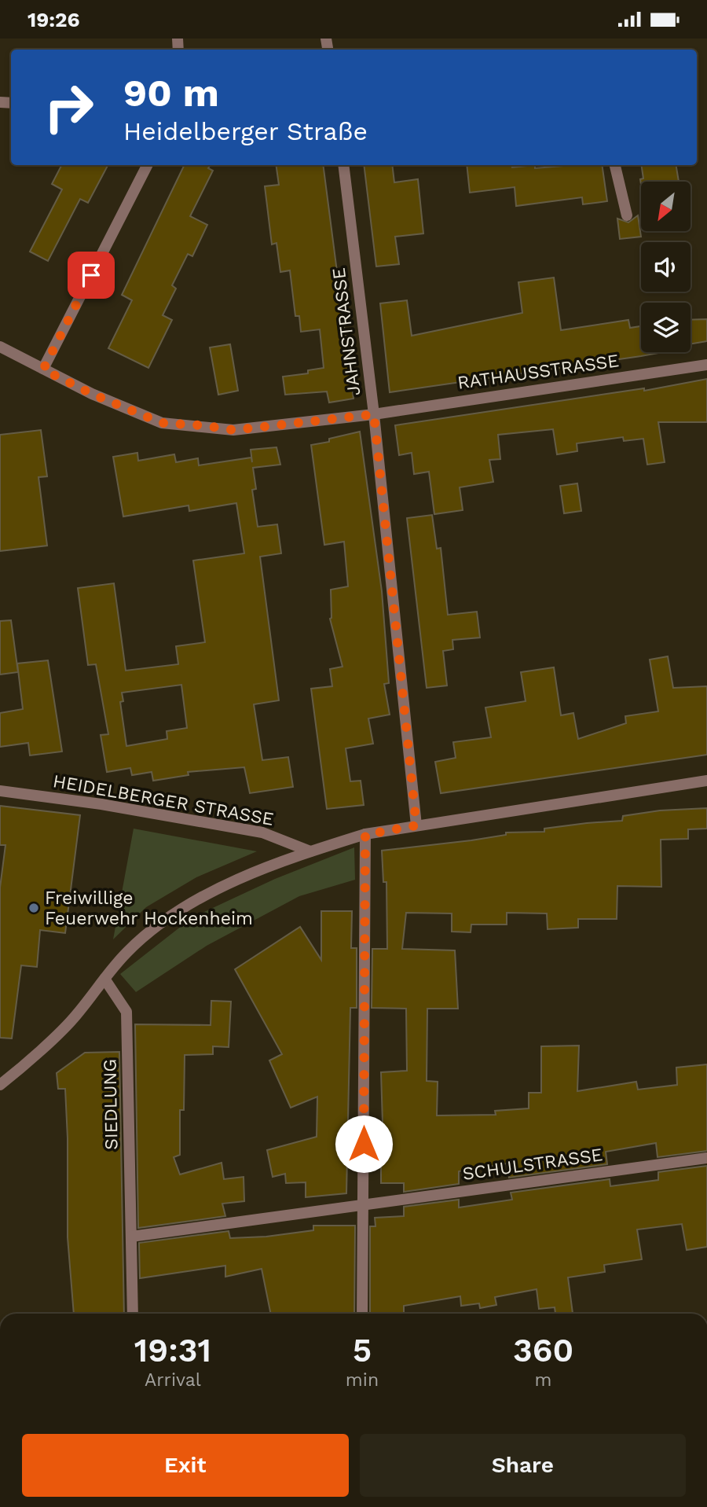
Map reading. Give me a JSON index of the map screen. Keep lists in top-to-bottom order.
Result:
{
  "streets": {
    "street": [
      "JAHNSTRASSE",
      "RATHAUSSTRASSE",
      "HEIDELBERGER STRASSE",
      "SIEDLUNG",
      "SCHULSTRASSE"
    ]
  },
  "crossings": [
    ["JAHNSTRASSE", "RATHAUSSTRASSE"]
  ],
  "places": ["Freiwillige Feuerwehr Hockenheim"],
  "north": "bottom left",
  "page": {
    "status": "19:26",
    "turn": ["90 m", "Heidelberger Straße"],
    "eta": [
      "19:31",
      "Arrival",
      "5",
      "min",
      "360",
      "m"
    ],
    "buttons": ["Exit", "Share"]
  }
}
